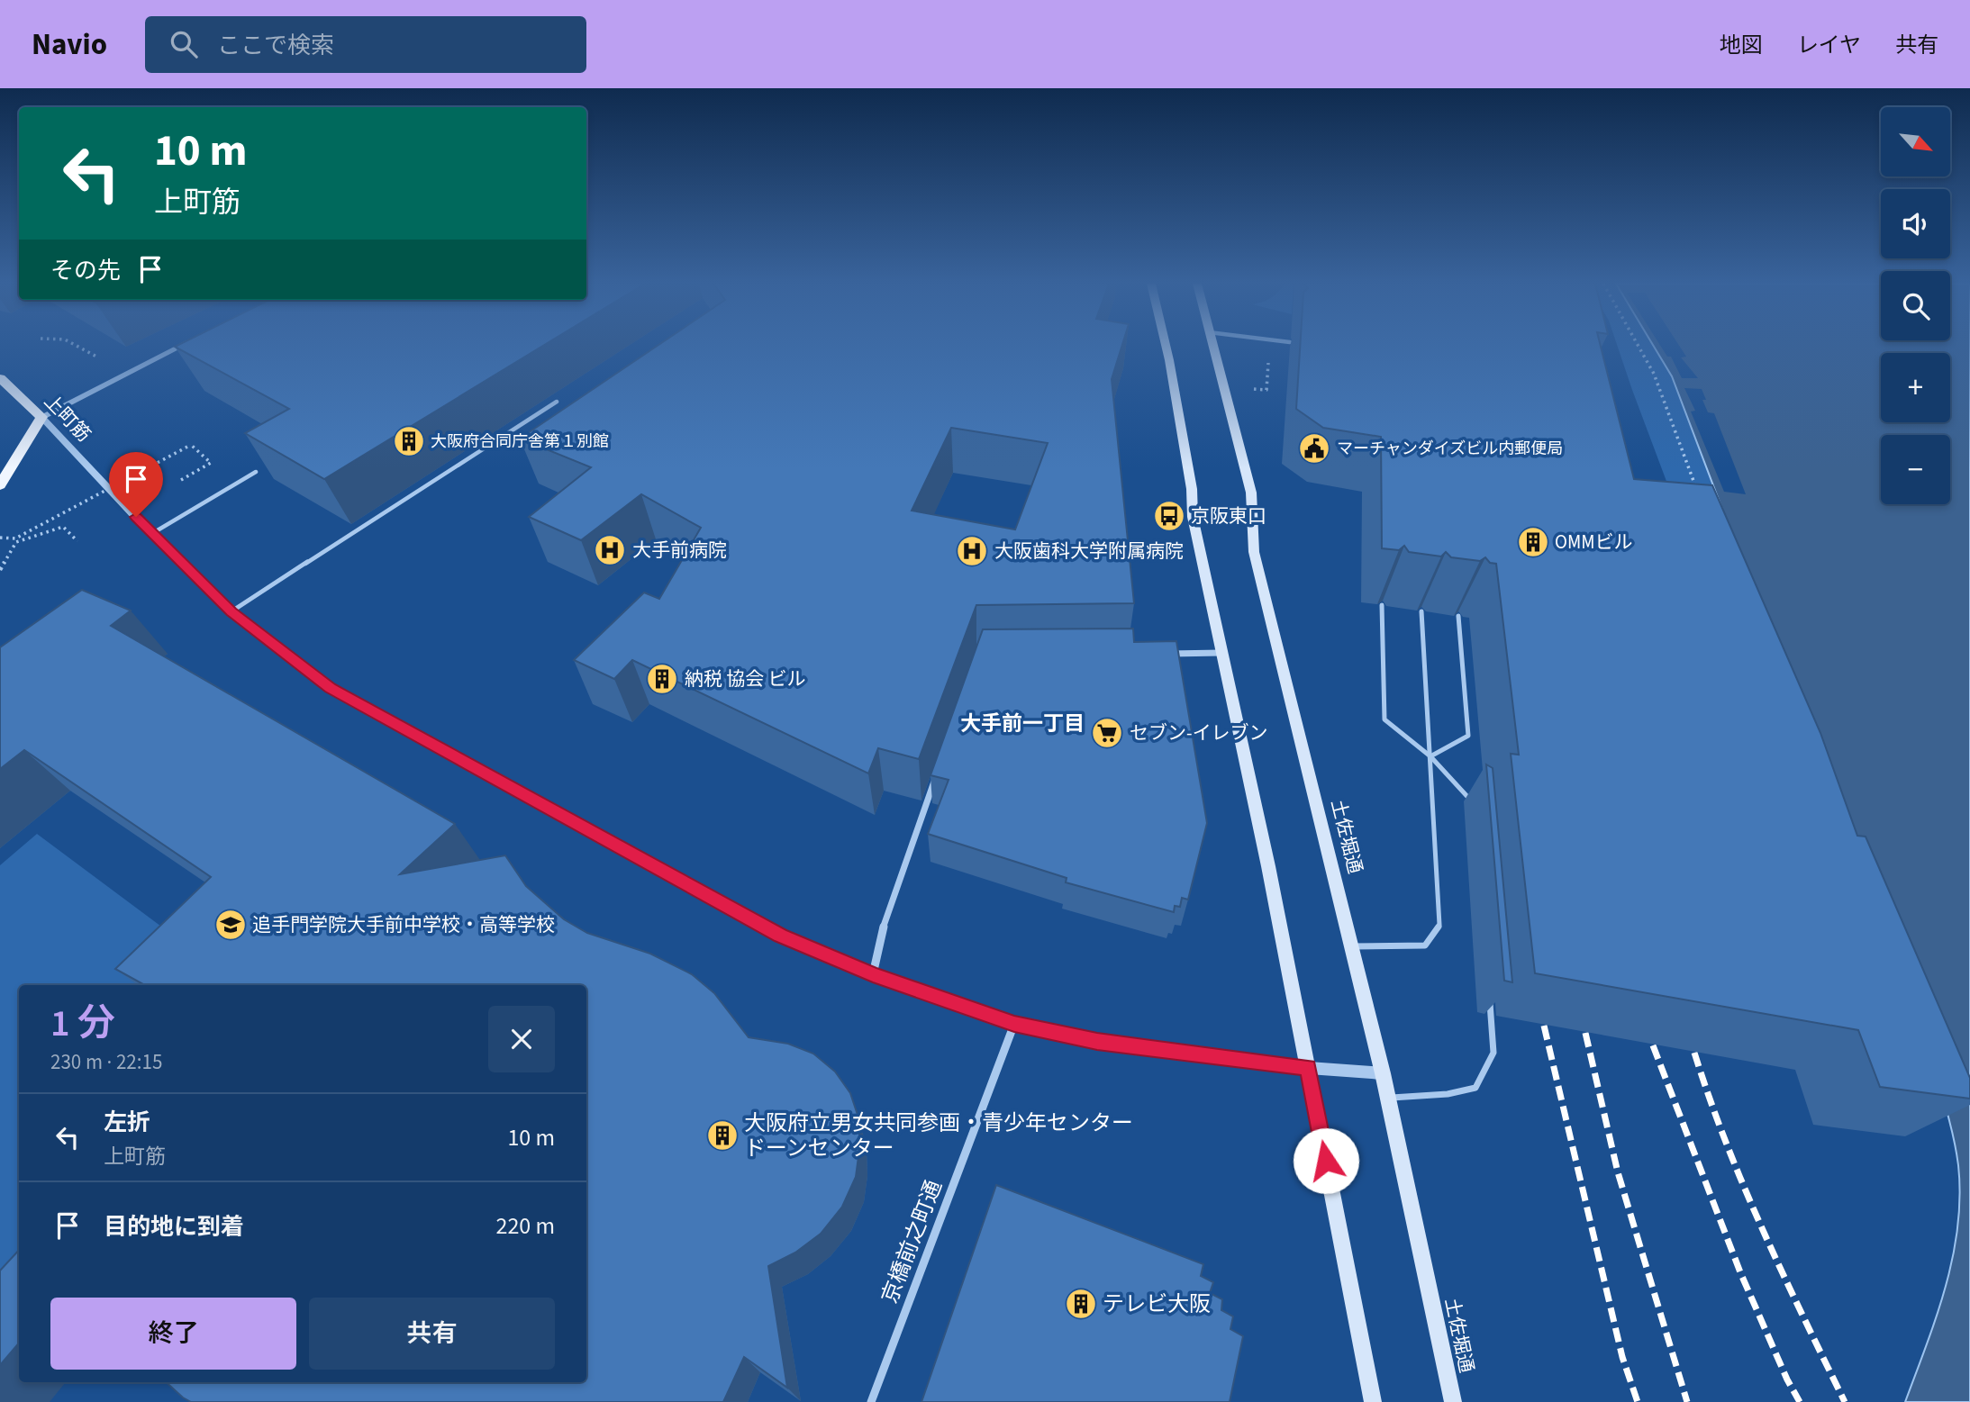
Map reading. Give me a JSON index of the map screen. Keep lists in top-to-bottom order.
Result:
{
  "streets": {
    "main road": ["上町筋", "土佐堀通"],
    "street": ["京橋前之町通"]
  },
  "crossings": [
    ["上町筋", "土佐堀通"],
    ["上町筋", "京橋前之町通"]
  ],
  "districts": ["大手前一丁目"],
  "places": {
    "building": [
      "大阪府合同庁舎第１別館",
      "OMMビル",
      "納税 協会 ビル",
      "大阪府立男女共同参画・青少年センター ドーンセンター",
      "テレビ大阪"
    ],
    "public building": ["マーチャンダイズビル内郵便局"],
    "bus stop": ["京阪東口"],
    "hospital": ["大手前病院", "大阪歯科大学附属病院"],
    "supermarket": ["セブン-イレブン"],
    "school or university": ["追手門学院大手前中学校・高等学校"]
  },
  "north": "bottom right",
  "page": {
    "header": "Navio",
    "search": "ここで検索",
    "nav": ["地図", "レイヤ", "共有"],
    "map_buttons": ["+", "−"],
    "turn": ["10 m", "上町筋"],
    "then": "その先",
    "heading": ["1 分", "230 m · 22:15"],
    "list": [
      {
        "name": "左折",
        "note": "上町筋",
        "value": "10 m"
      },
      {
        "name": "目的地に到着",
        "value": "220 m"
      }
    ],
    "buttons": ["終了", "共有"]
  }
}
